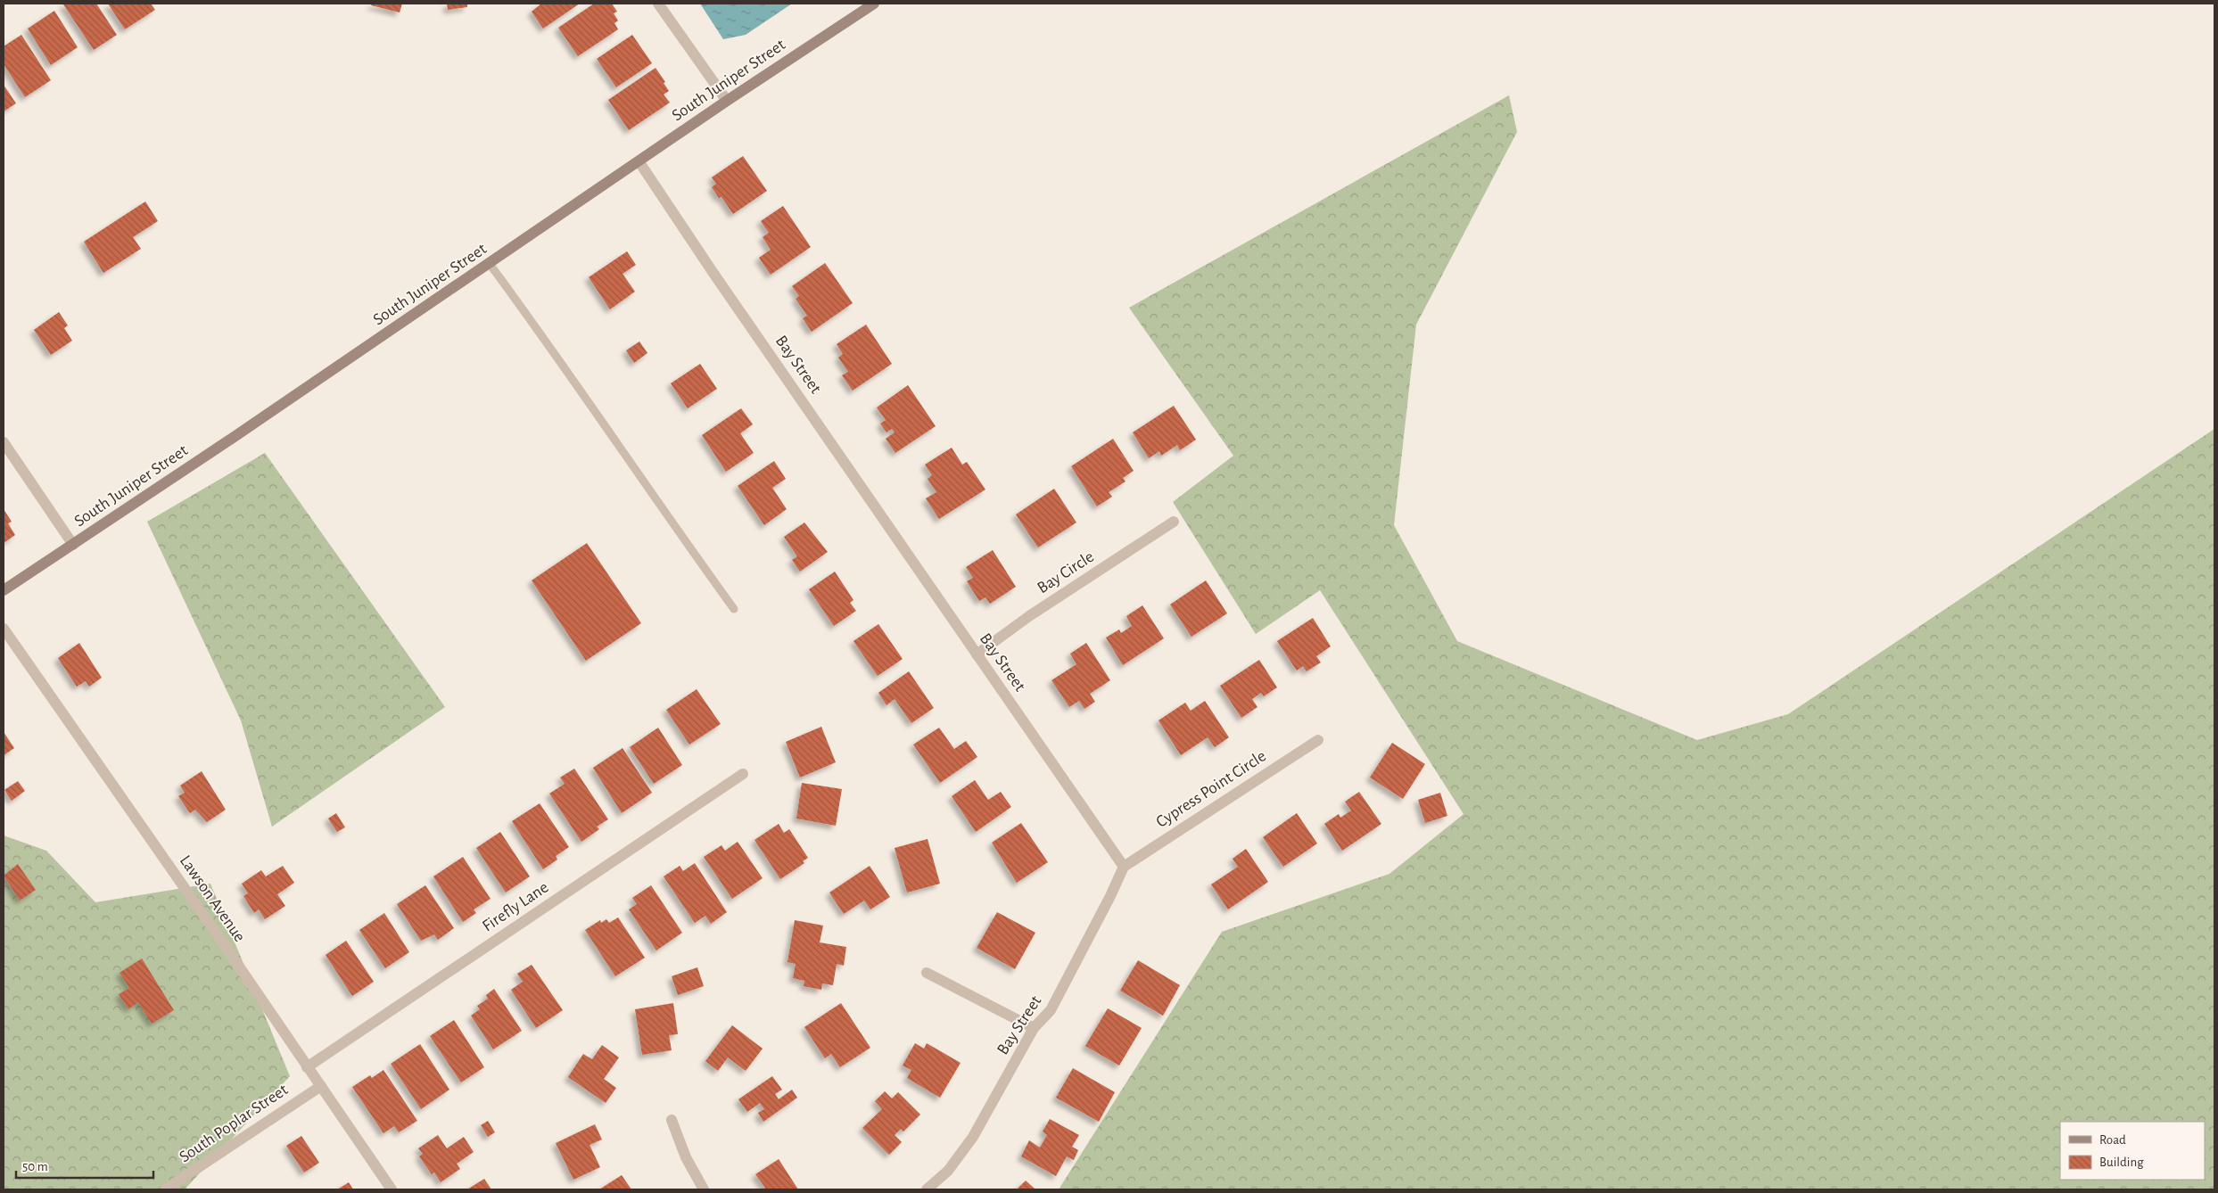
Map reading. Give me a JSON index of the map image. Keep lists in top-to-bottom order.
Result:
{
  "streets": {
    "street": [
      "South Juniper Street",
      "Bay Street",
      "Bay Circle",
      "Cypress Point Circle",
      "Lawson Avenue",
      "Firefly Lane",
      "South Poplar Street"
    ]
  },
  "crossings": [
    ["South Juniper Street", "Bay Street"],
    ["Bay Street", "Bay Circle"],
    ["Bay Street", "Cypress Point Circle"],
    ["Lawson Avenue", "Firefly Lane"],
    ["Lawson Avenue", "South Poplar Street"]
  ],
  "legend": ["Road", "Building"],
  "scale_bar": "50 m"
}
